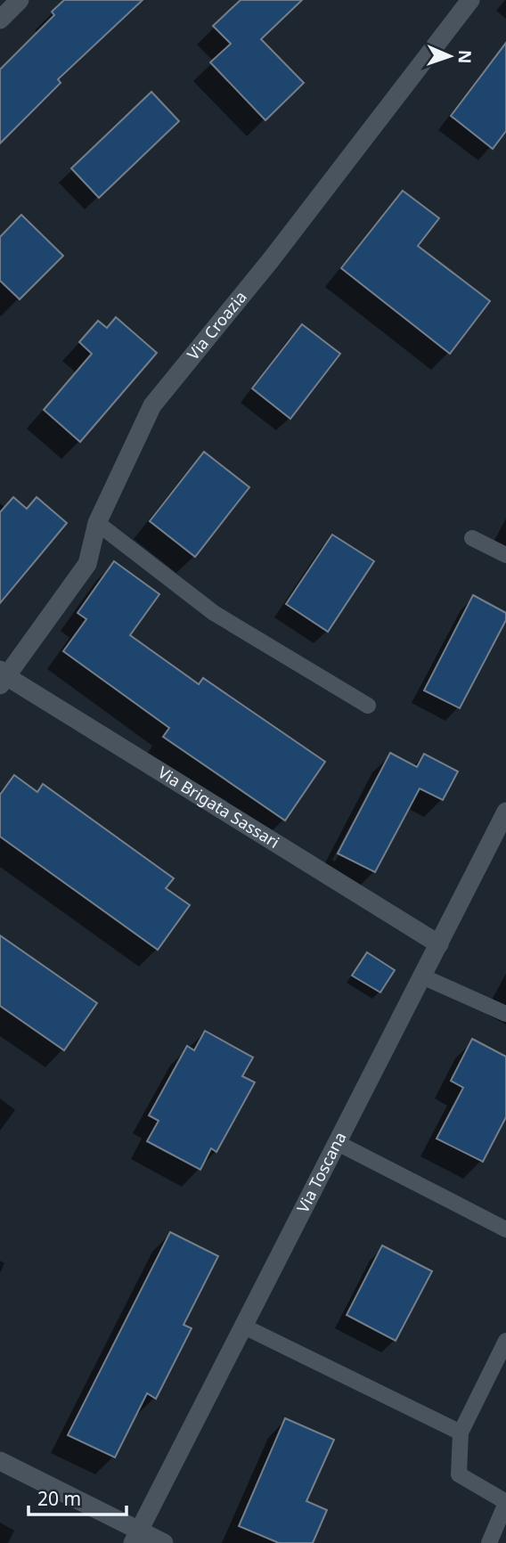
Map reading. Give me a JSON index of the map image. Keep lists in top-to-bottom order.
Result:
{
  "streets": {
    "street": ["Via Croazia", "Via Brigata Sassari", "Via Toscana"]
  },
  "crossings": [
    ["Via Croazia", "Via Brigata Sassari"],
    ["Via Brigata Sassari", "Via Toscana"]
  ],
  "scale_bar": "20 m",
  "north": "right"
}
